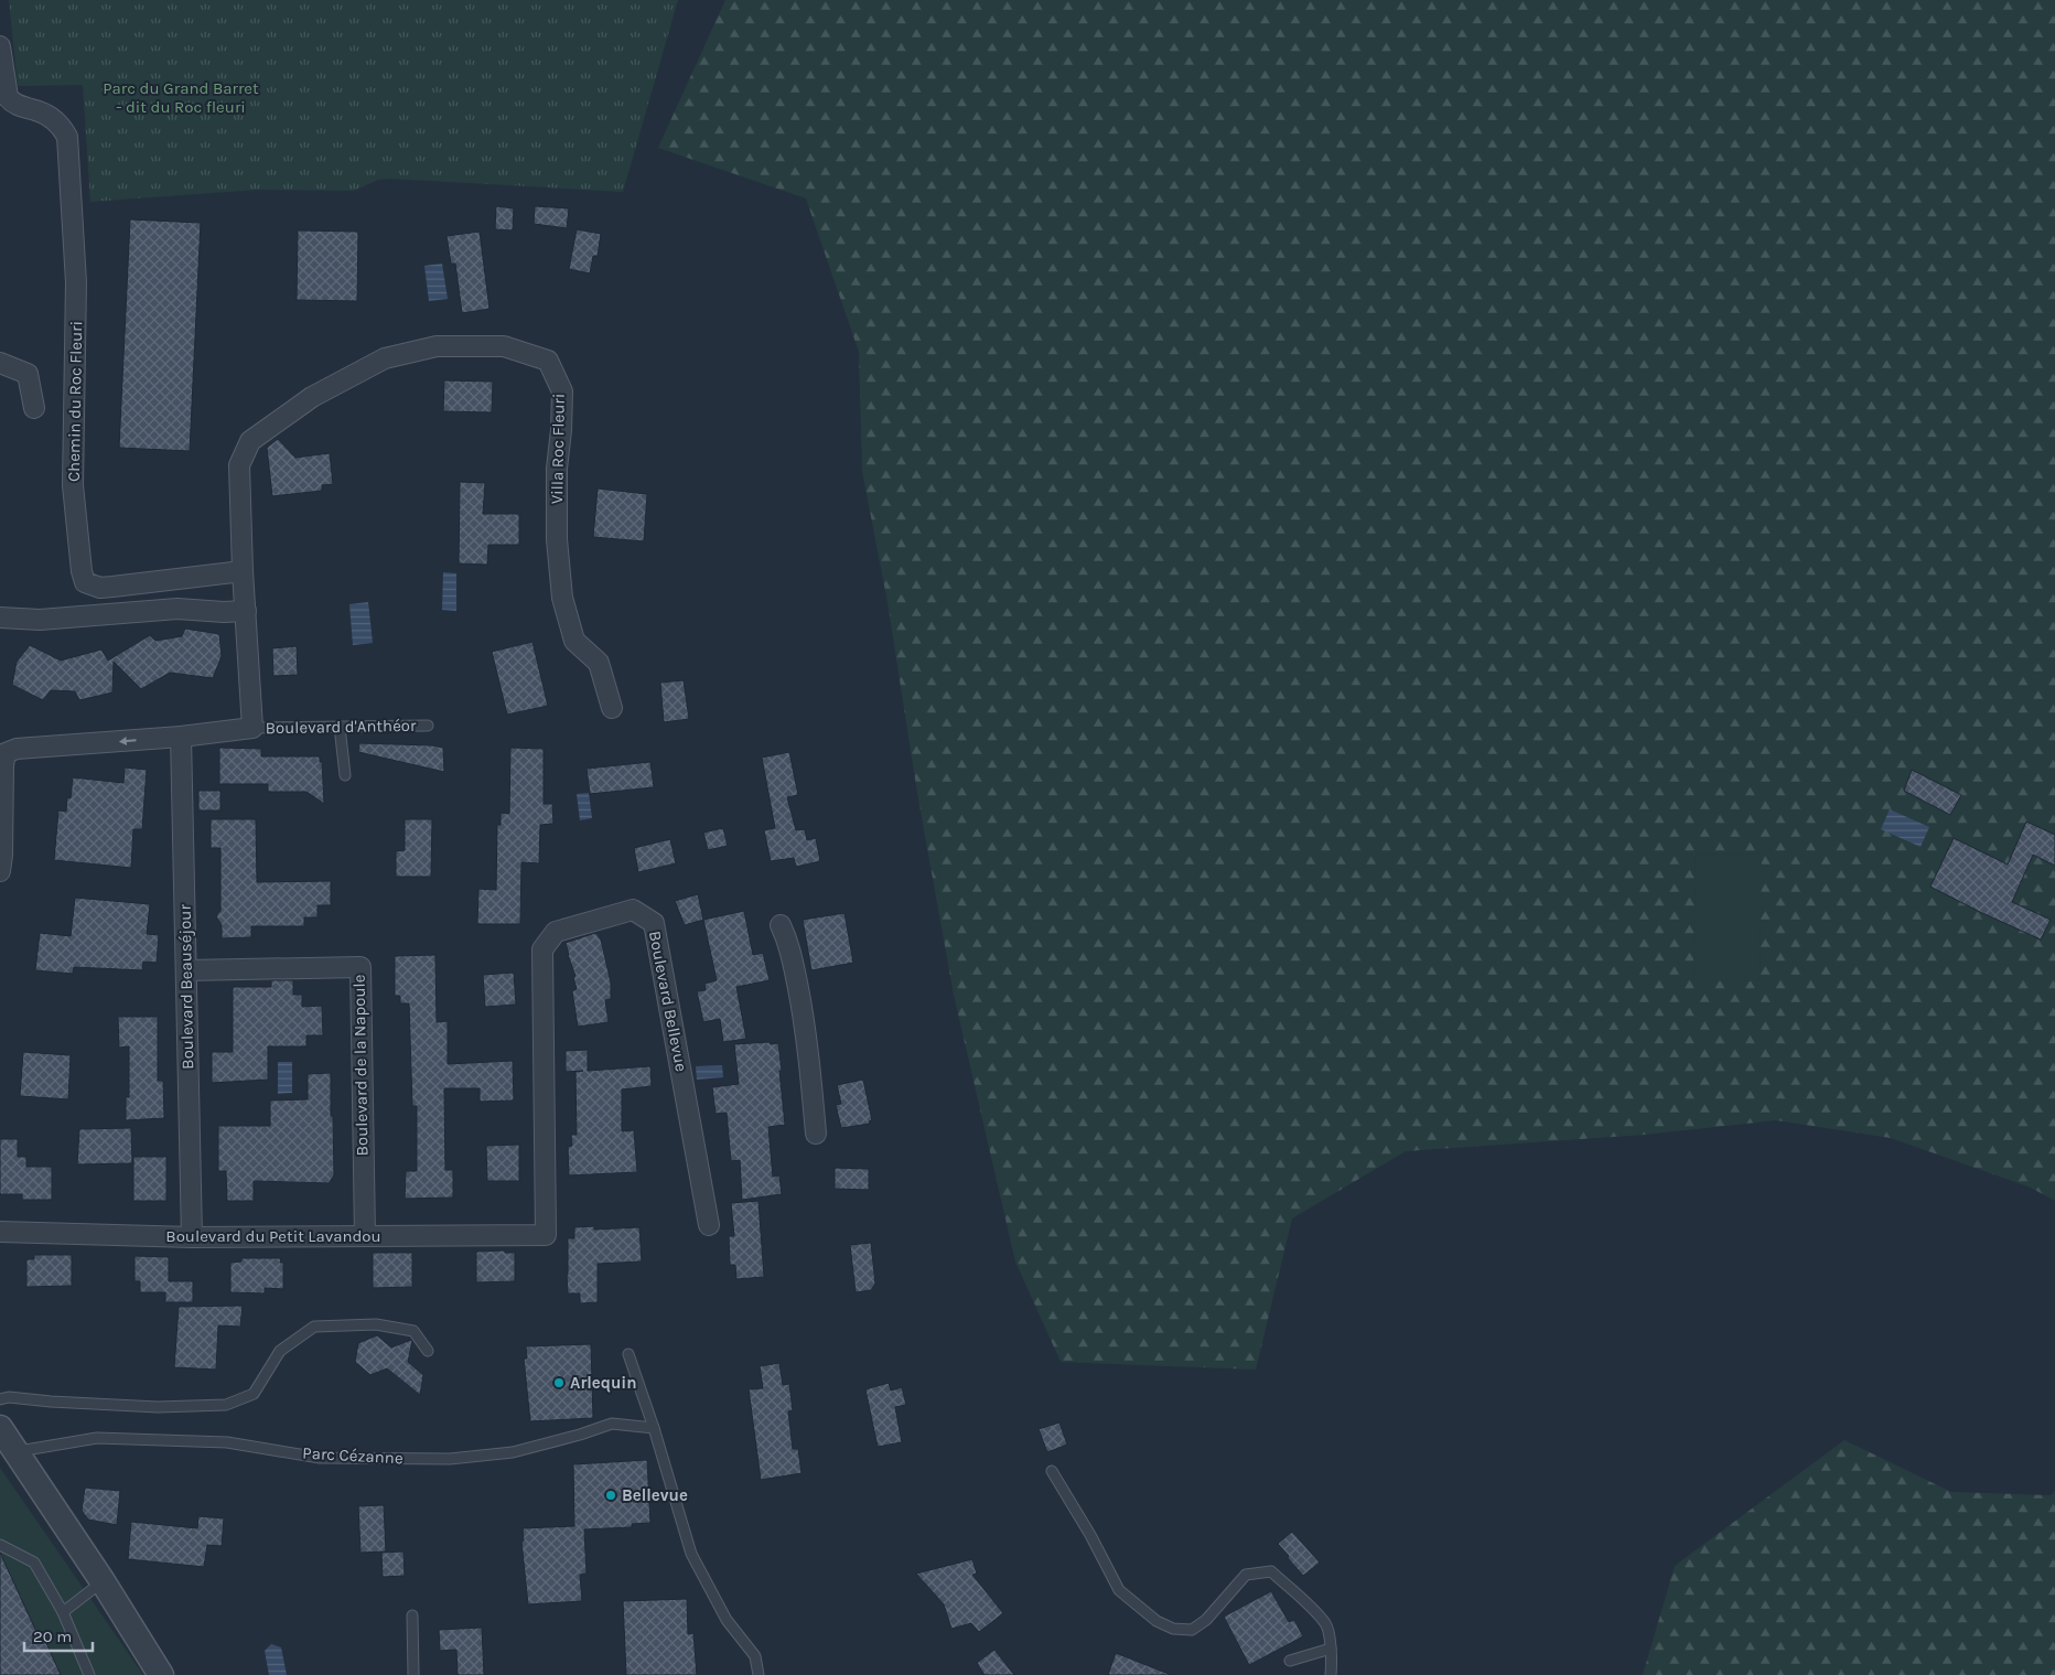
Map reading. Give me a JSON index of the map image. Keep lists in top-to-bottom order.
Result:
{
  "streets": {
    "street": [
      "Chemin du Roc Fleuri",
      "Villa Roc Fleuri",
      "Boulevard Beauséjour",
      "Boulevard Bellevue",
      "Boulevard de la Napoule",
      "Boulevard du Petit Lavandou"
    ],
    "lane": ["Boulevard d'Anthéor", "Parc Cézanne"]
  },
  "crossings": [
    ["Chemin du Roc Fleuri", "Villa Roc Fleuri"],
    ["Boulevard Beauséjour", "Boulevard de la Napoule"],
    ["Boulevard Beauséjour", "Boulevard du Petit Lavandou"],
    ["Boulevard Bellevue", "Boulevard du Petit Lavandou"],
    ["Boulevard de la Napoule", "Boulevard du Petit Lavandou"]
  ],
  "parks": ["Parc du Grand Barret - dit du Roc fleuri"],
  "places": ["Arlequin", "Bellevue"],
  "scale_bar": "20 m"
}
